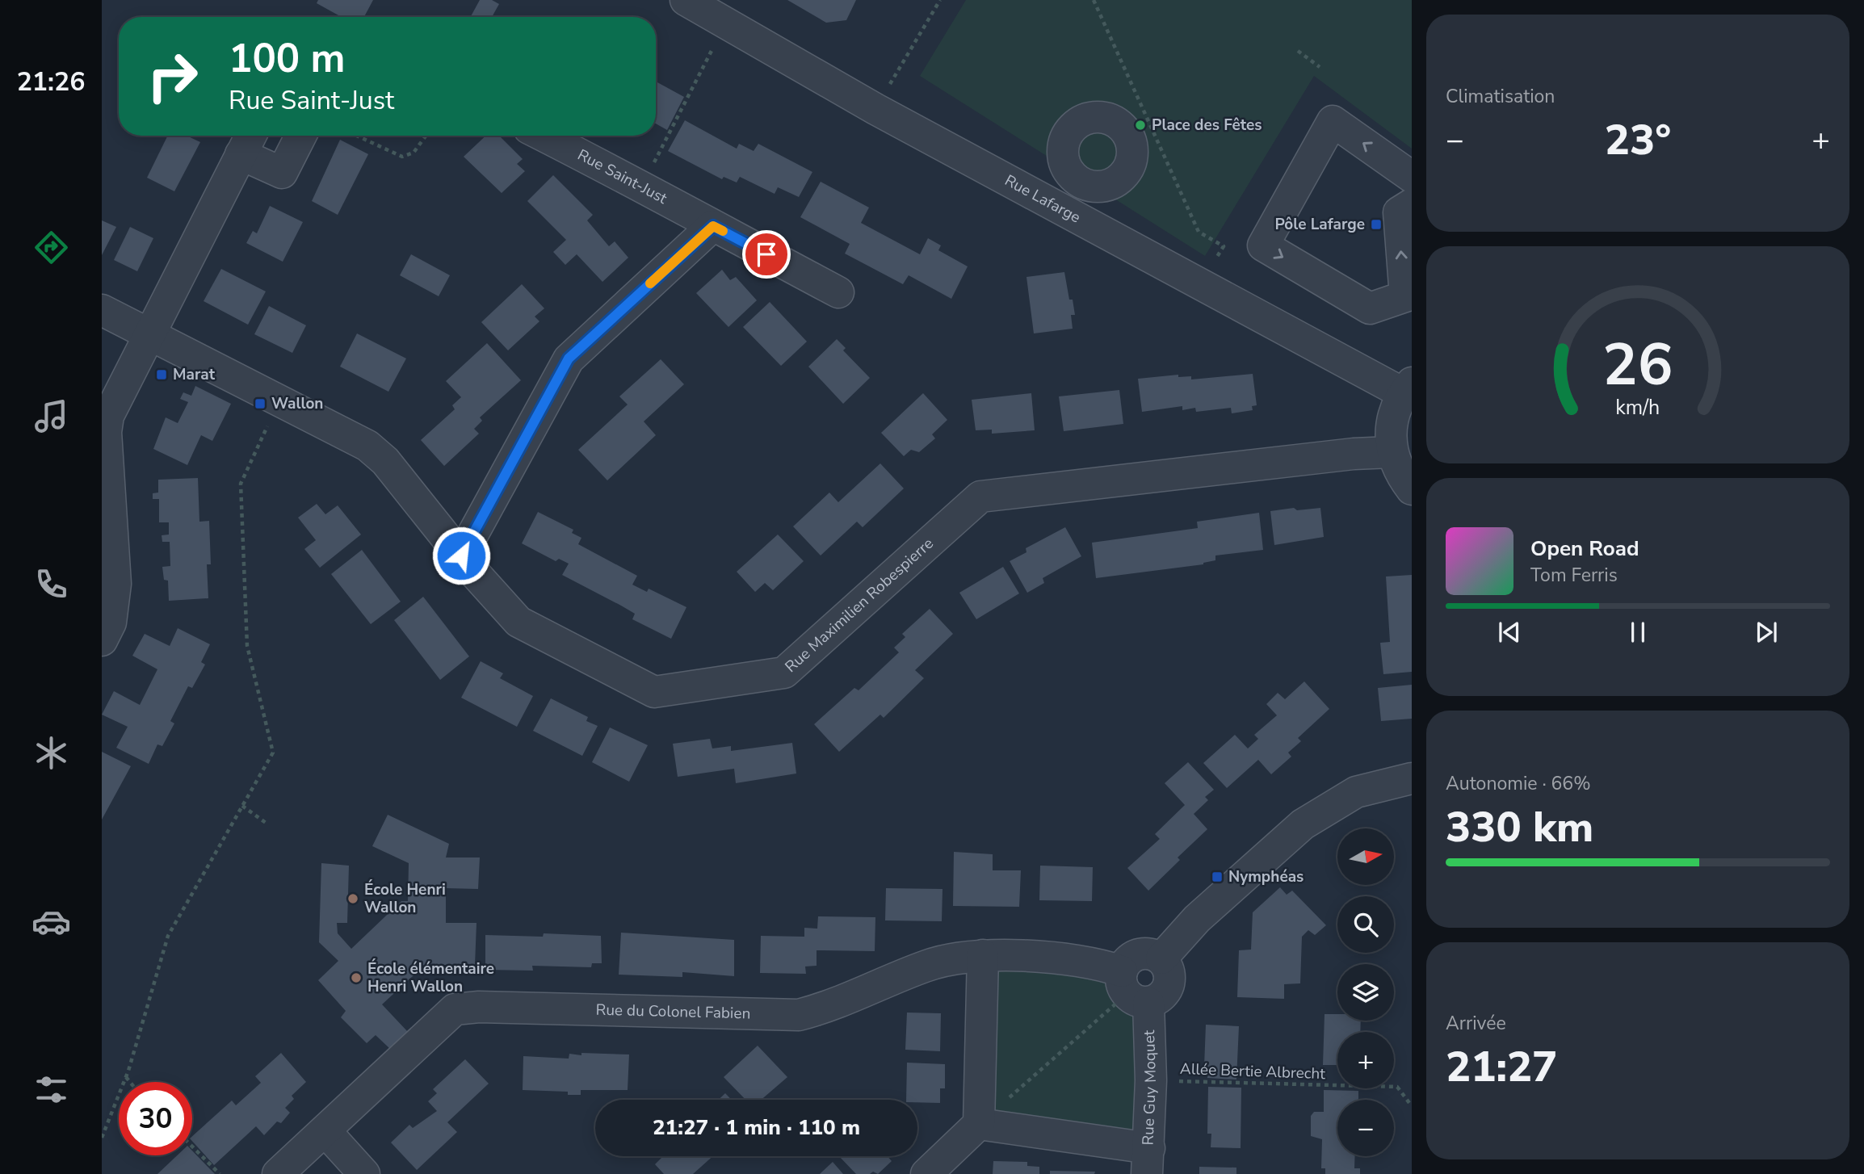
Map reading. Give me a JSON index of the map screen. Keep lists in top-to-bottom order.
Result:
{
  "streets": {
    "street": [
      "Rue Saint-Just",
      "Rue Lafarge",
      "Rue Maximilien Robespierre",
      "Rue du Colonel Fabien",
      "Rue Guy Moquet"
    ],
    "path": ["Allée Bertie Albrecht"]
  },
  "crossings": [
    ["Rue Lafarge", "Rue Maximilien Robespierre"],
    ["Rue du Colonel Fabien", "Rue Guy Moquet"],
    ["Allée Bertie Albrecht", "Rue Guy Moquet"]
  ],
  "places": {
    "other": ["Place des Fêtes", "École Henri Wallon", "École élémentaire Henri Wallon"],
    "transit": [
      "Pôle Lafarge",
      "Marat",
      "Wallon",
      "Nymphéas"
    ]
  },
  "north": "right",
  "page": {
    "tabs": "21:26",
    "tile": [
      "Climatisation",
      ["Autonomie · 66%", "330 km"],
      ["Arrivée", "21:27"]
    ],
    "turn": ["100 m", "Rue Saint-Just"],
    "heat": ["−", "23°", "+"],
    "song": ["Open Road", "Tom Ferris"],
    "map_buttons": ["+", "−"],
    "limit": "30",
    "trip": "21:27 · 1 min · 110 m",
    "gauge": ["26", "km/h"]
  }
}
